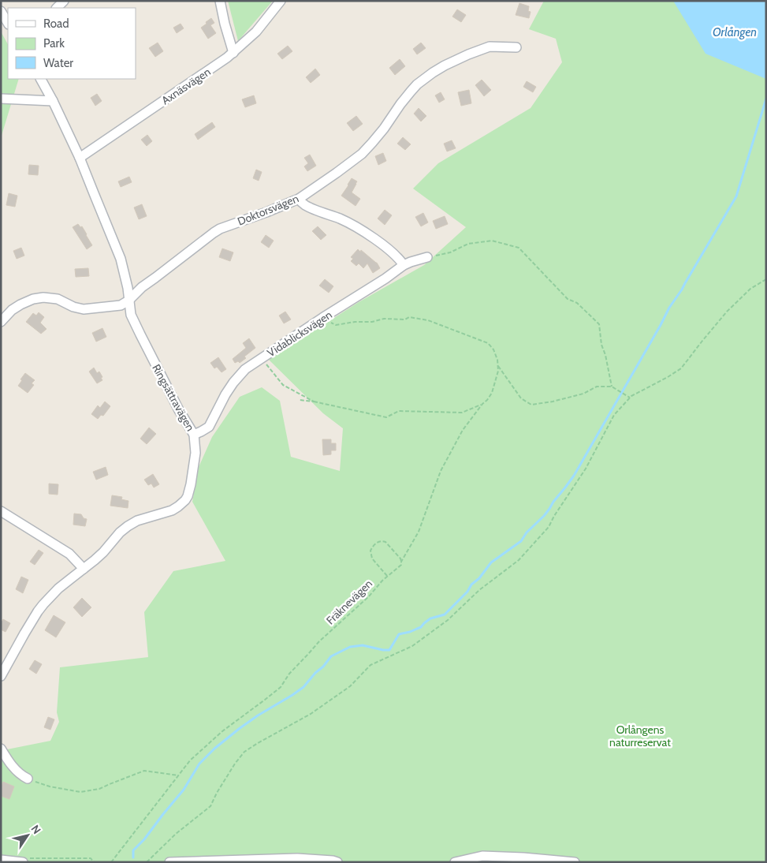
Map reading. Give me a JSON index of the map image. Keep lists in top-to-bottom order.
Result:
{
  "streets": {
    "street": [
      "Axnäsvägen",
      "Doktorsvägen",
      "Vidablicksvägen",
      "Ringsättravägen"
    ],
    "path": ["Fräknevägen"]
  },
  "crossings": [
    ["Axnäsvägen", "Ringsättravägen"],
    ["Doktorsvägen", "Ringsättravägen"],
    ["Vidablicksvägen", "Ringsättravägen"]
  ],
  "water": ["Orlången"],
  "parks": ["Orlångens naturreservat"],
  "legend": ["Road", "Park", "Water"],
  "north": "top right"
}
